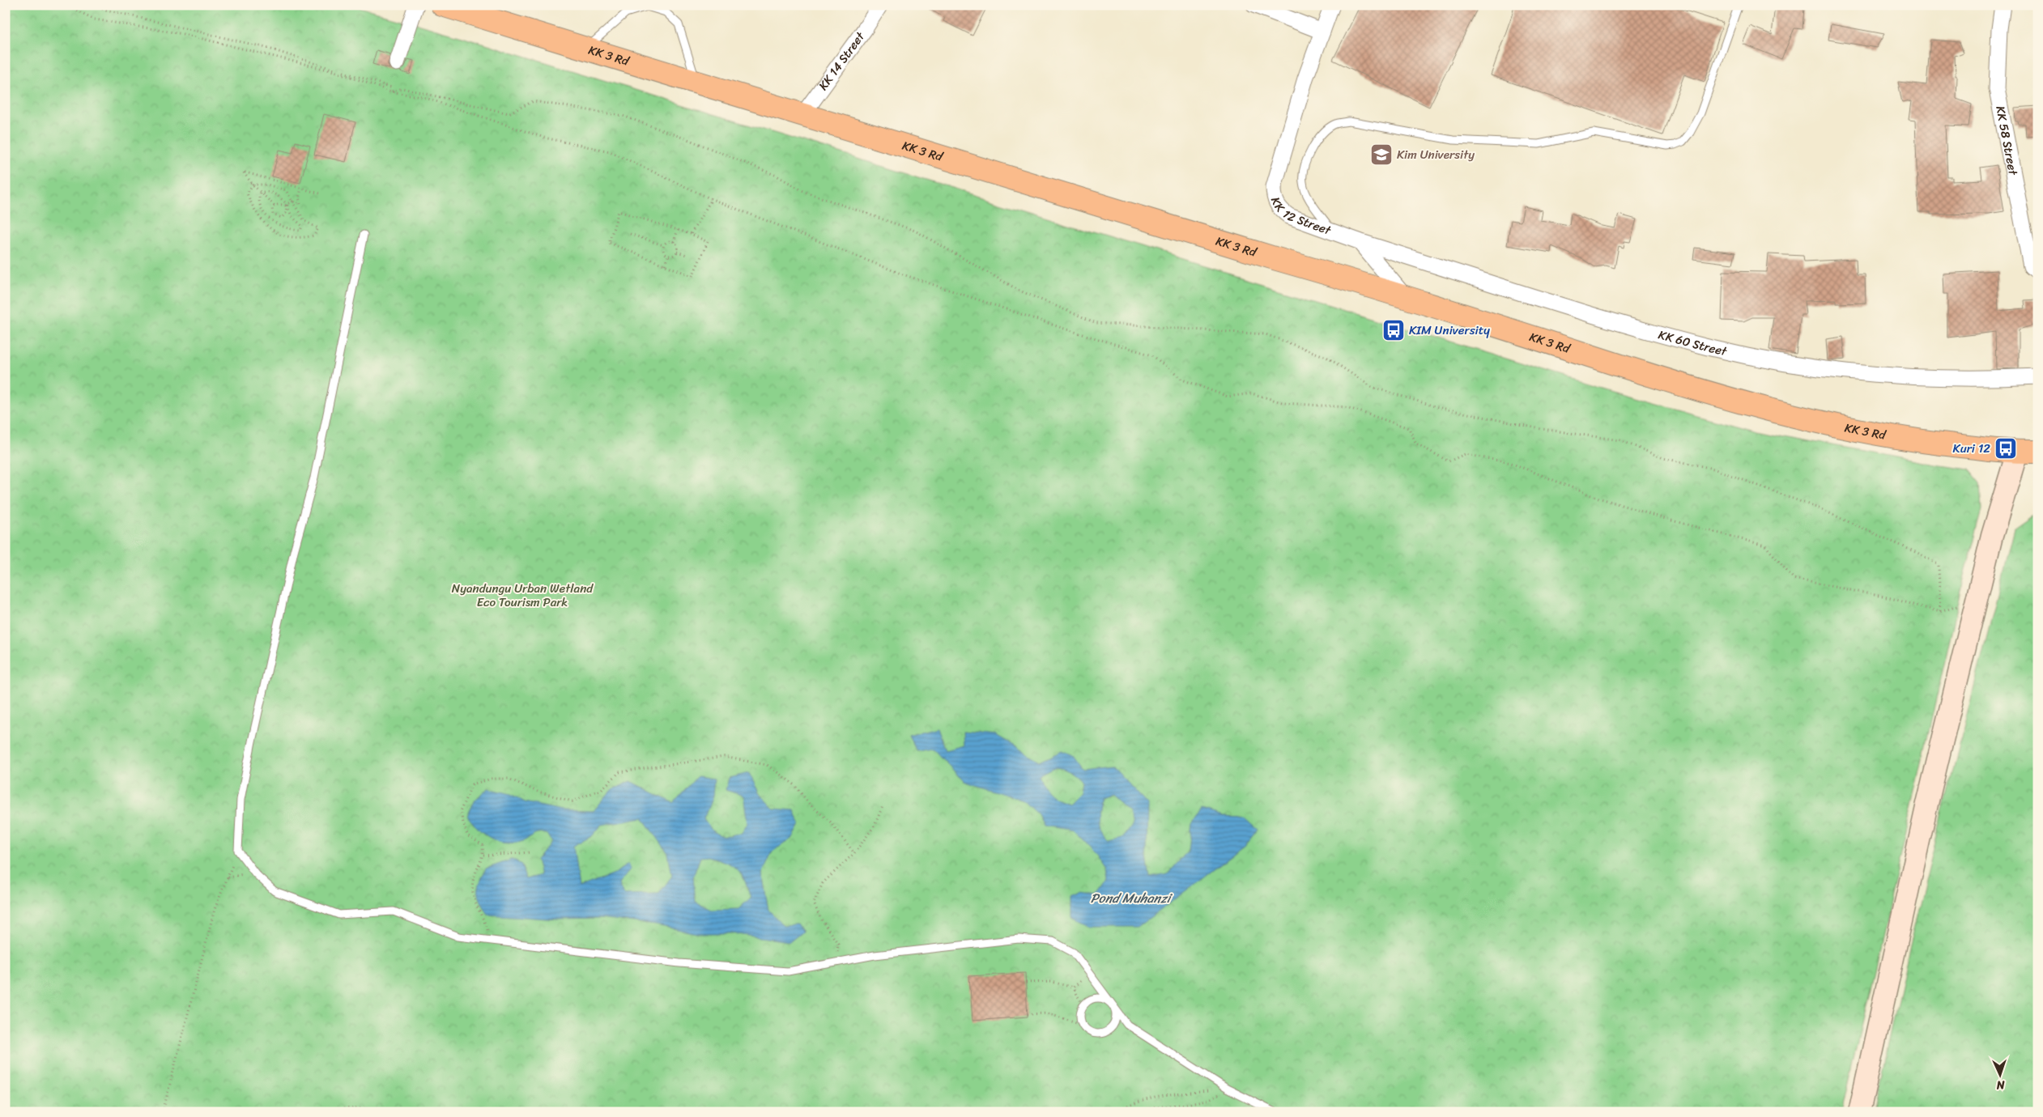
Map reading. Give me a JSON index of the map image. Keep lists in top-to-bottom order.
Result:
{
  "streets": {
    "highway": ["KK 3 Rd"],
    "street": [
      "KK 14 Street",
      "KK 58 Street",
      "KK 12 Street",
      "KK 60 Street"
    ]
  },
  "crossings": [
    ["KK 3 Rd", "KK 14 Street"],
    ["KK 12 Street", "KK 60 Street"]
  ],
  "water": ["Pond Muhanzi"],
  "parks": ["Nyandungu Urban Wetland Eco Tourism Park"],
  "places": {
    "school or university": ["Kim University"],
    "bus stop": ["KIM University", "Kuri 12"]
  },
  "north": "bottom"
}
